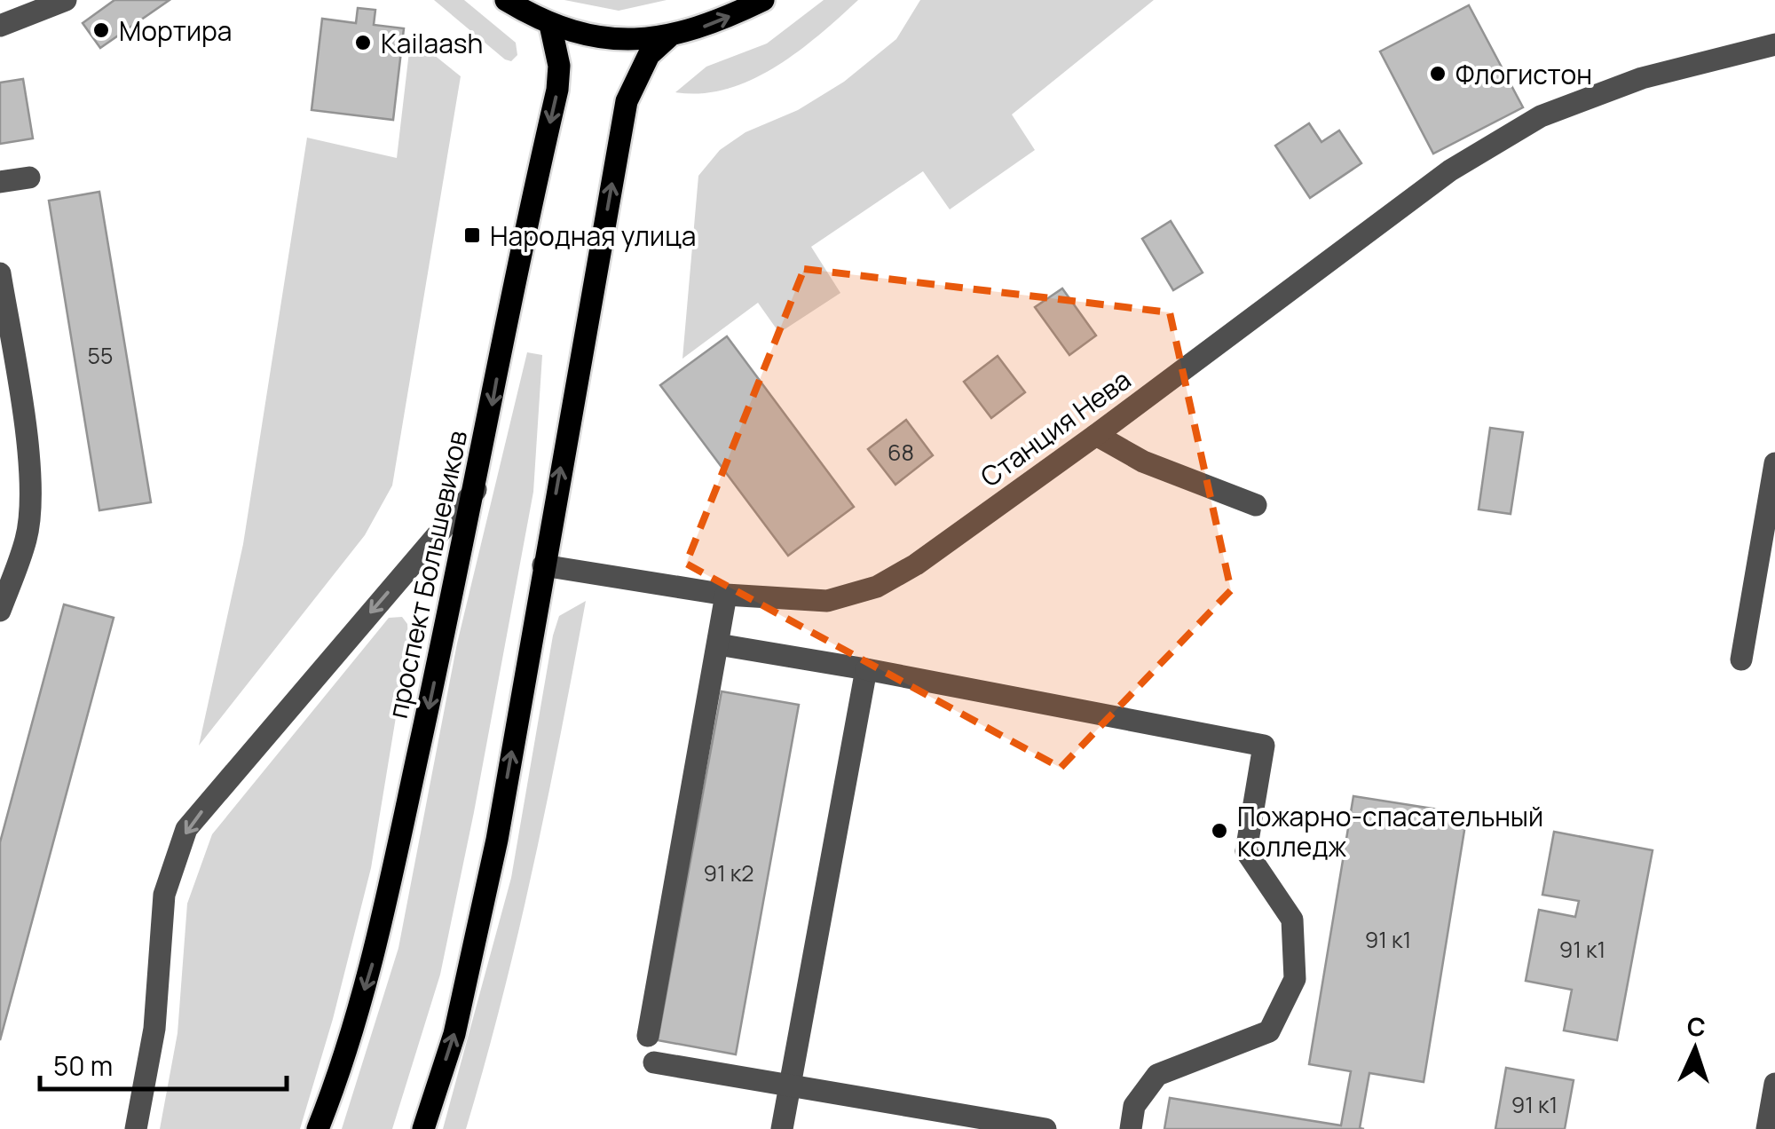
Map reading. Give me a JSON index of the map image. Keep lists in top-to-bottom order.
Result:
{
  "streets": {
    "main road": ["проспект Большевиков"],
    "street": ["Станция Нева"]
  },
  "places": {
    "other": [
      "Мортира",
      "Kailaash",
      "Флогистон",
      "Пожарно-спасательный колледж"
    ],
    "transit": ["Народная улица"]
  },
  "house_numbers": [
    "55",
    "68",
    "91 к2",
    "91 к1",
    "91 к1",
    "91 к1"
  ],
  "scale_bar": "50 m",
  "north": "top"
}
